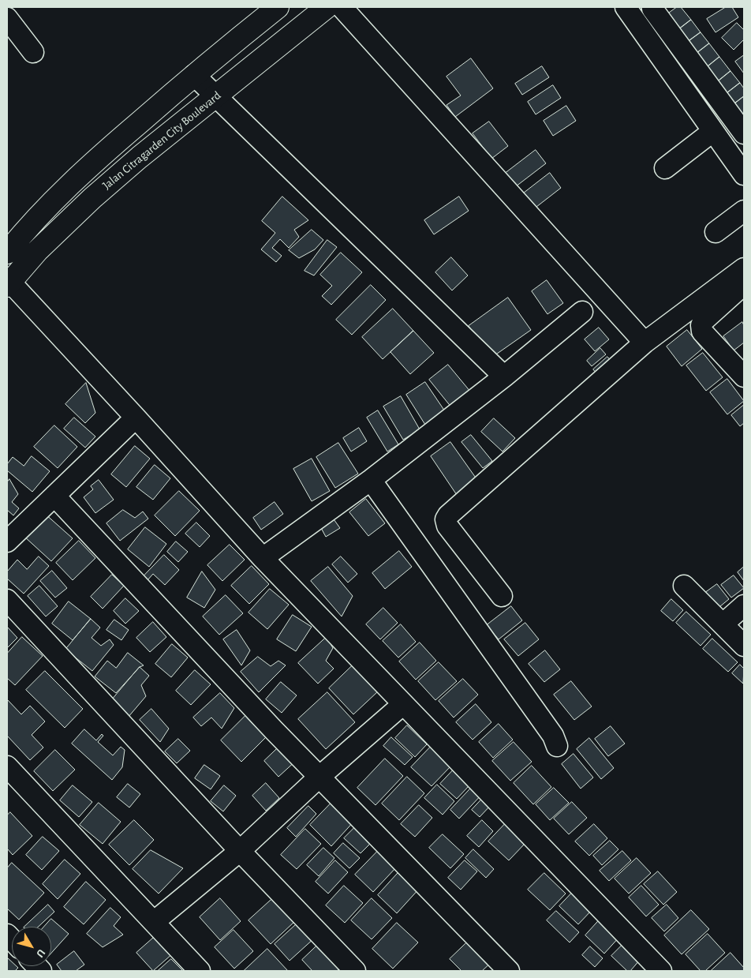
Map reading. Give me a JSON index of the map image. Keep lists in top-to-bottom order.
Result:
{
  "streets": {
    "main road": ["Jalan Citragarden City Boulevard"]
  },
  "north": "bottom right"
}
